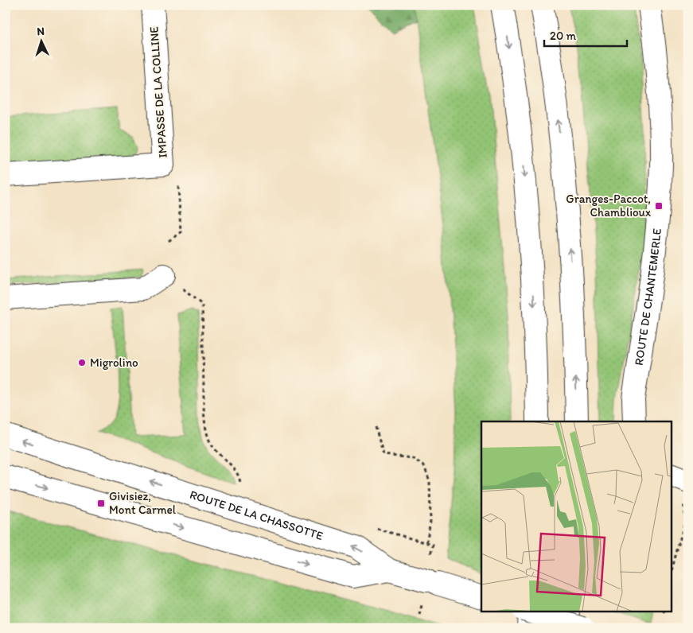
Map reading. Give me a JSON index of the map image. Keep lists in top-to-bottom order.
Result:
{
  "streets": {
    "main road": ["IMPASSE DE LA COLLINE", "ROUTE DE CHANTEMERLE", "ROUTE DE LA CHASSOTTE"]
  },
  "places": {
    "transit": ["Granges-Paccot, Chamblioux", "Givisiez, Mont Carmel"],
    "other": ["Migrolino"]
  },
  "scale_bar": "20 m",
  "north": "top"
}
